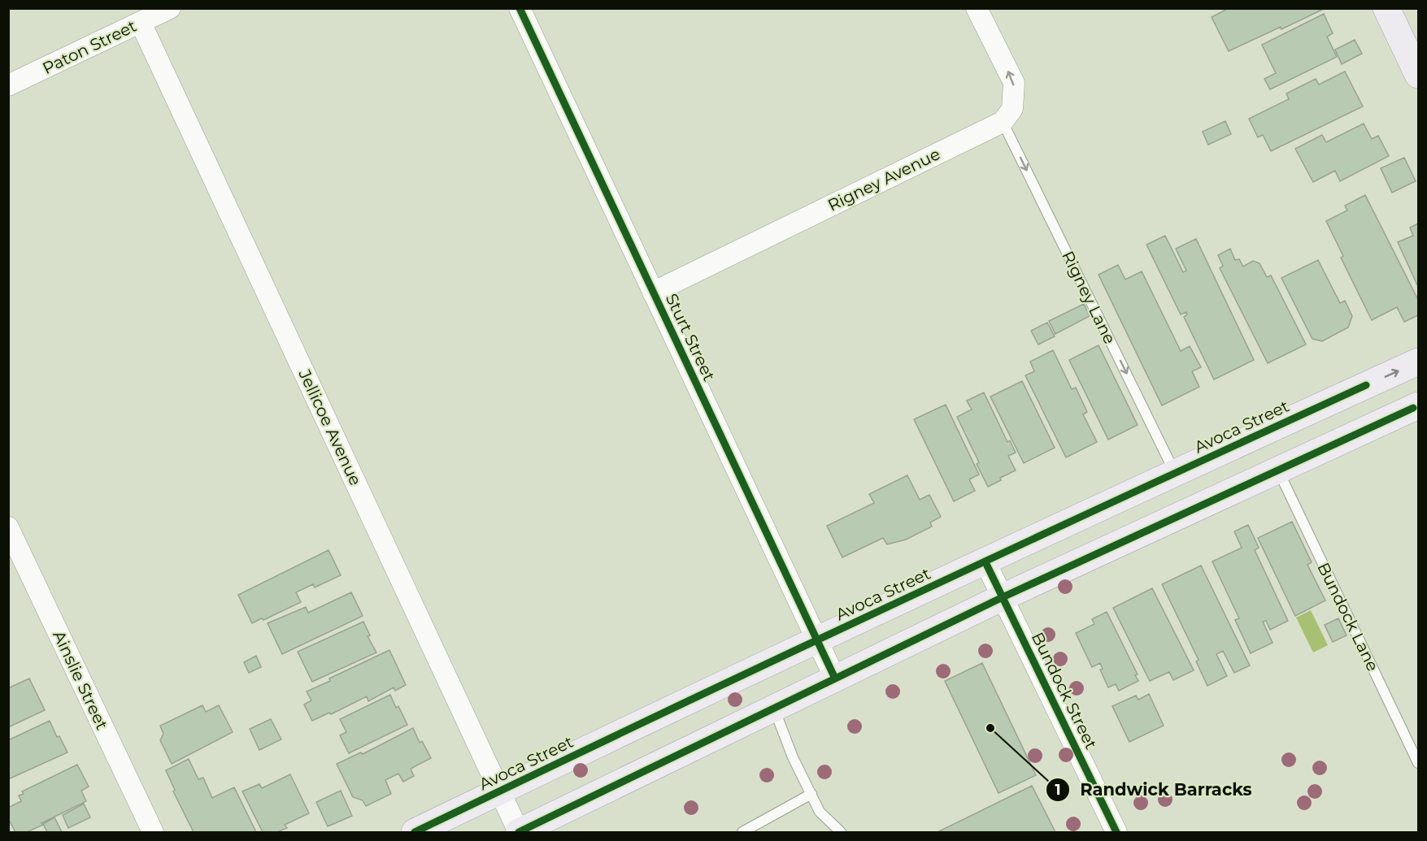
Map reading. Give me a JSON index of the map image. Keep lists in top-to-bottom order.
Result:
{
  "streets": {
    "main road": ["Avoca Street"],
    "street": [
      "Paton Street",
      "Rigney Avenue",
      "Sturt Street",
      "Jellicoe Avenue",
      "Ainslie Street",
      "Bundock Street"
    ],
    "lane": ["Rigney Lane", "Bundock Lane"]
  },
  "crossings": [
    ["Paton Street", "Jellicoe Avenue"],
    ["Rigney Avenue", "Rigney Lane"],
    ["Rigney Avenue", "Sturt Street"],
    ["Rigney Lane", "Avoca Street"],
    ["Sturt Street", "Avoca Street"],
    ["Avoca Street", "Jellicoe Avenue"],
    ["Avoca Street", "Bundock Street"]
  ],
  "one_way": ["Rigney Lane"],
  "places": ["Randwick Barracks"]
}
